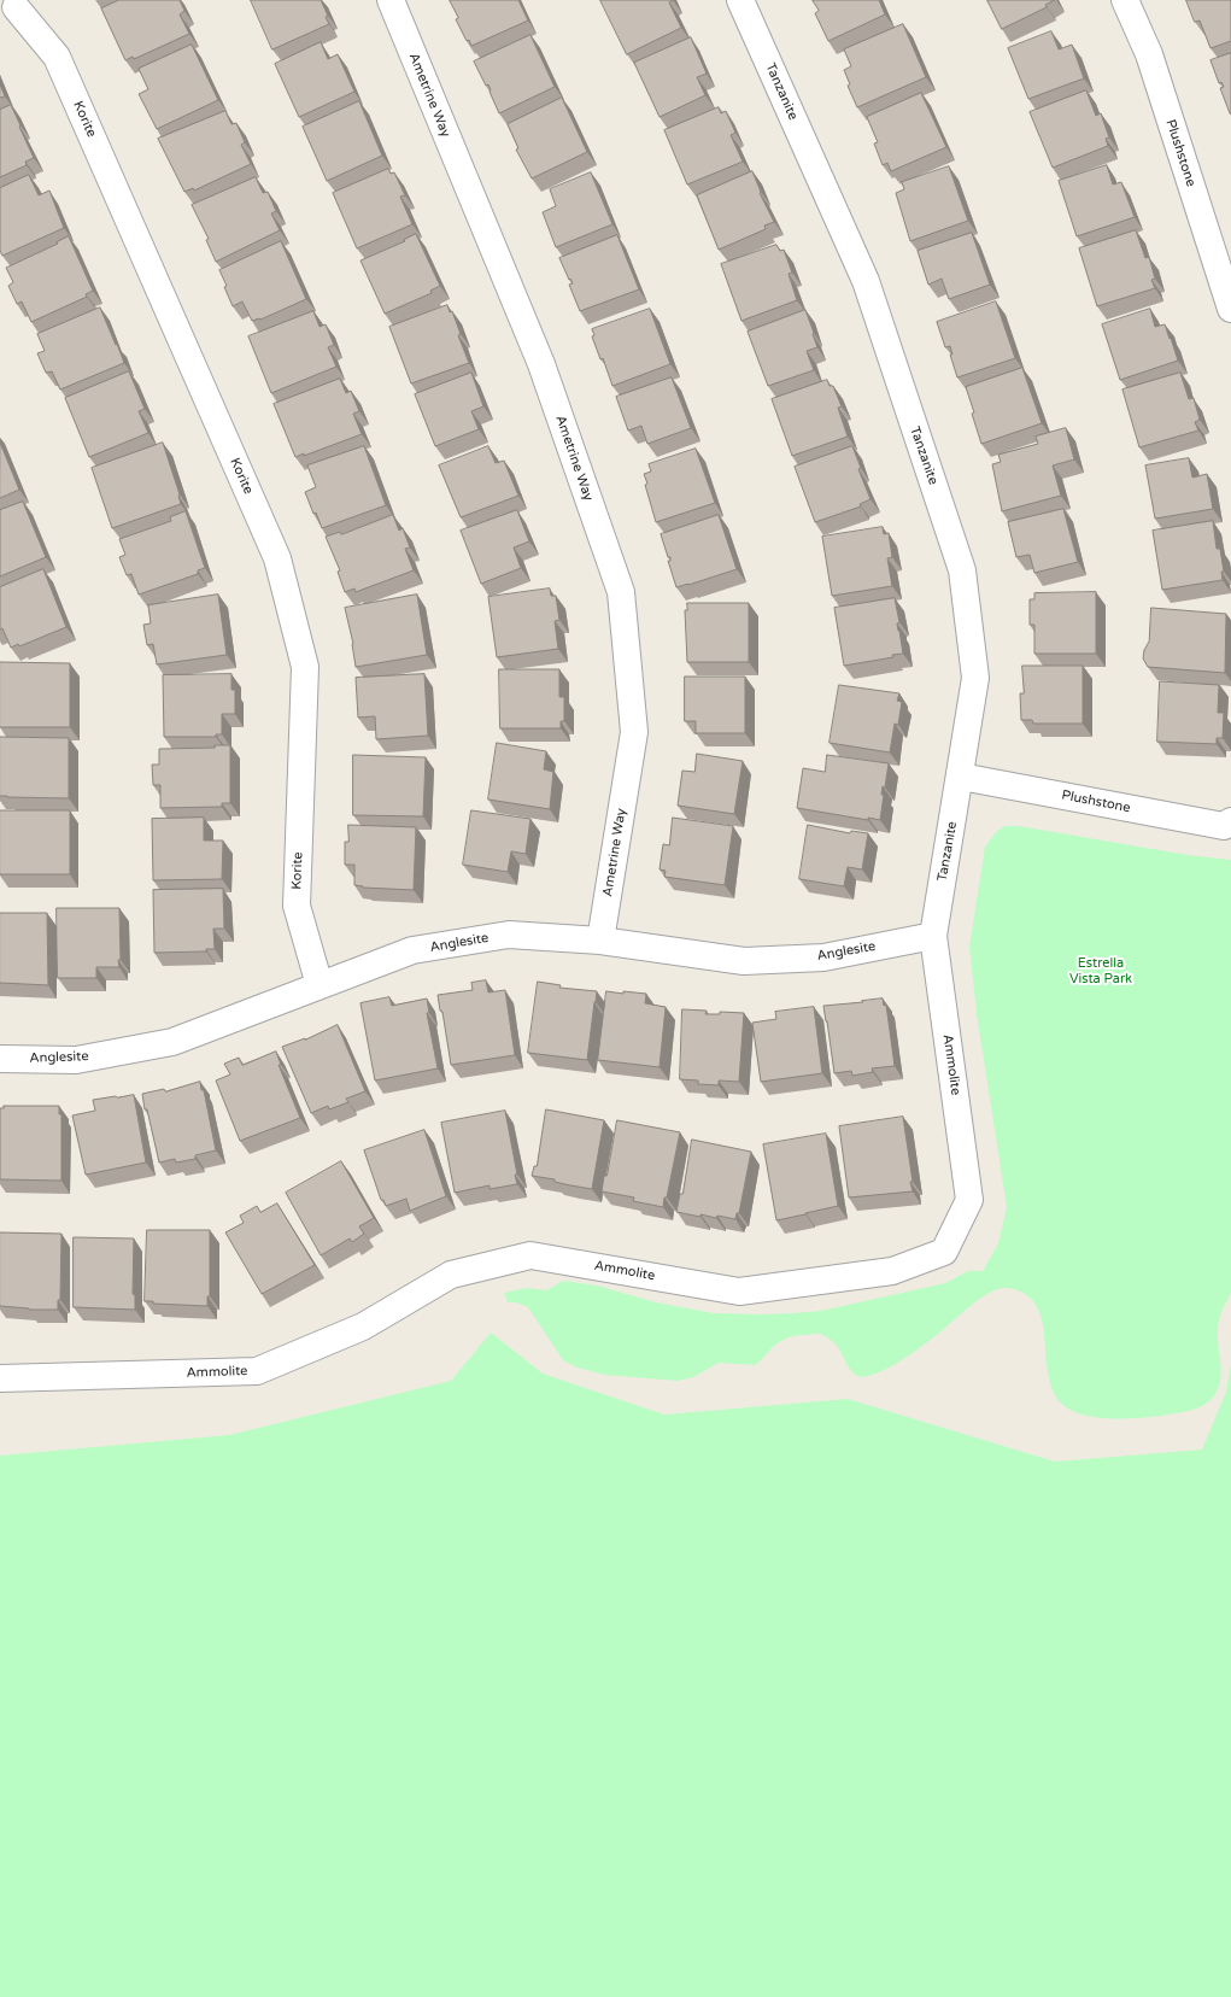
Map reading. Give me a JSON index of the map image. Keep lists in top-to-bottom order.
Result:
{
  "streets": {
    "street": [
      "Tanzanite",
      "Ametrine Way",
      "Korite",
      "Plushstone",
      "Anglesite",
      "Ammolite"
    ]
  },
  "crossings": [
    ["Tanzanite", "Plushstone"],
    ["Tanzanite", "Anglesite"],
    ["Tanzanite", "Ammolite"],
    ["Ametrine Way", "Anglesite"],
    ["Korite", "Anglesite"],
    ["Anglesite", "Ammolite"]
  ],
  "parks": ["Estrella Vista Park"]
}
